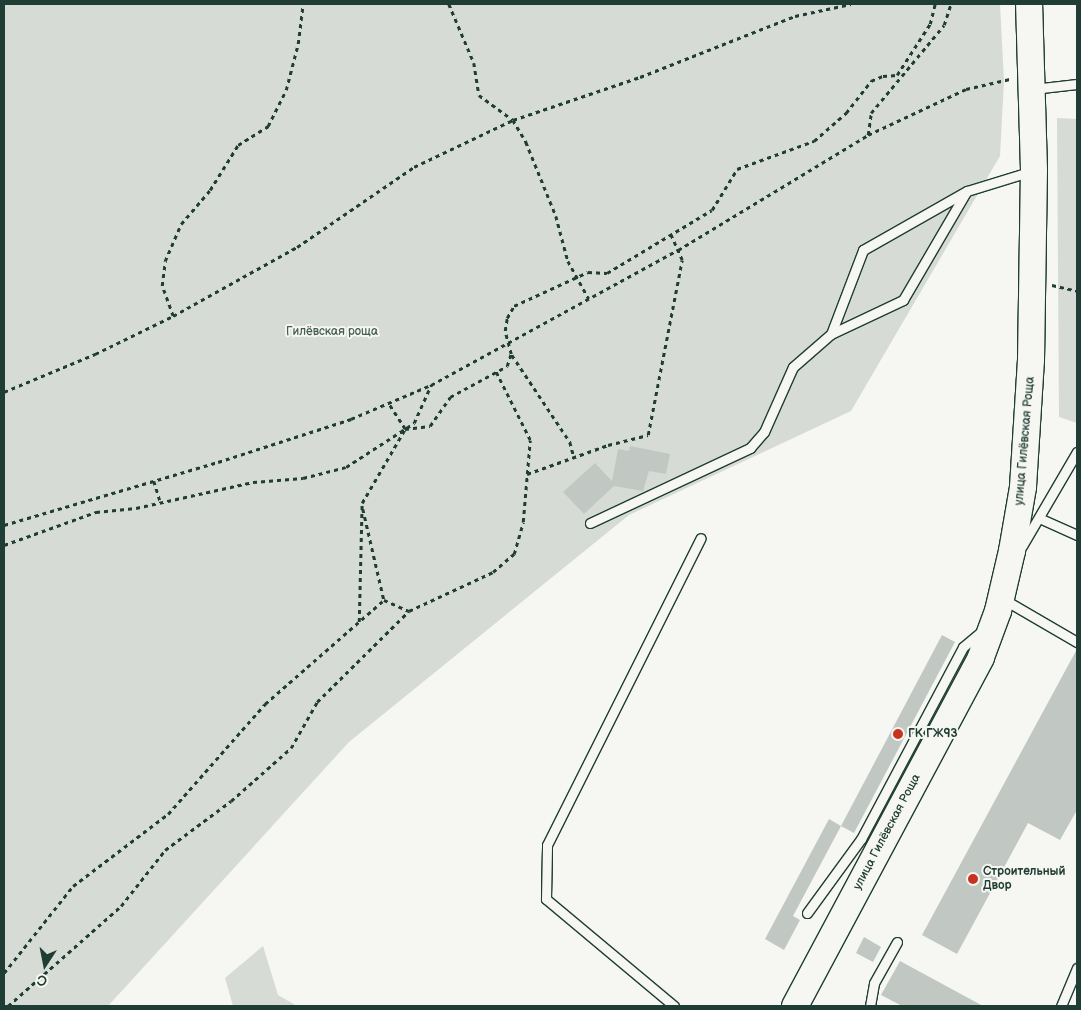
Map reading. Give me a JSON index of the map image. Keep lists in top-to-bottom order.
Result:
{
  "streets": {
    "street": ["улица Гилёвская Роща"]
  },
  "parks": ["Гилёвская роща"],
  "places": ["ГК ГЖ93", "Строительный Двор"],
  "north": "bottom"
}
